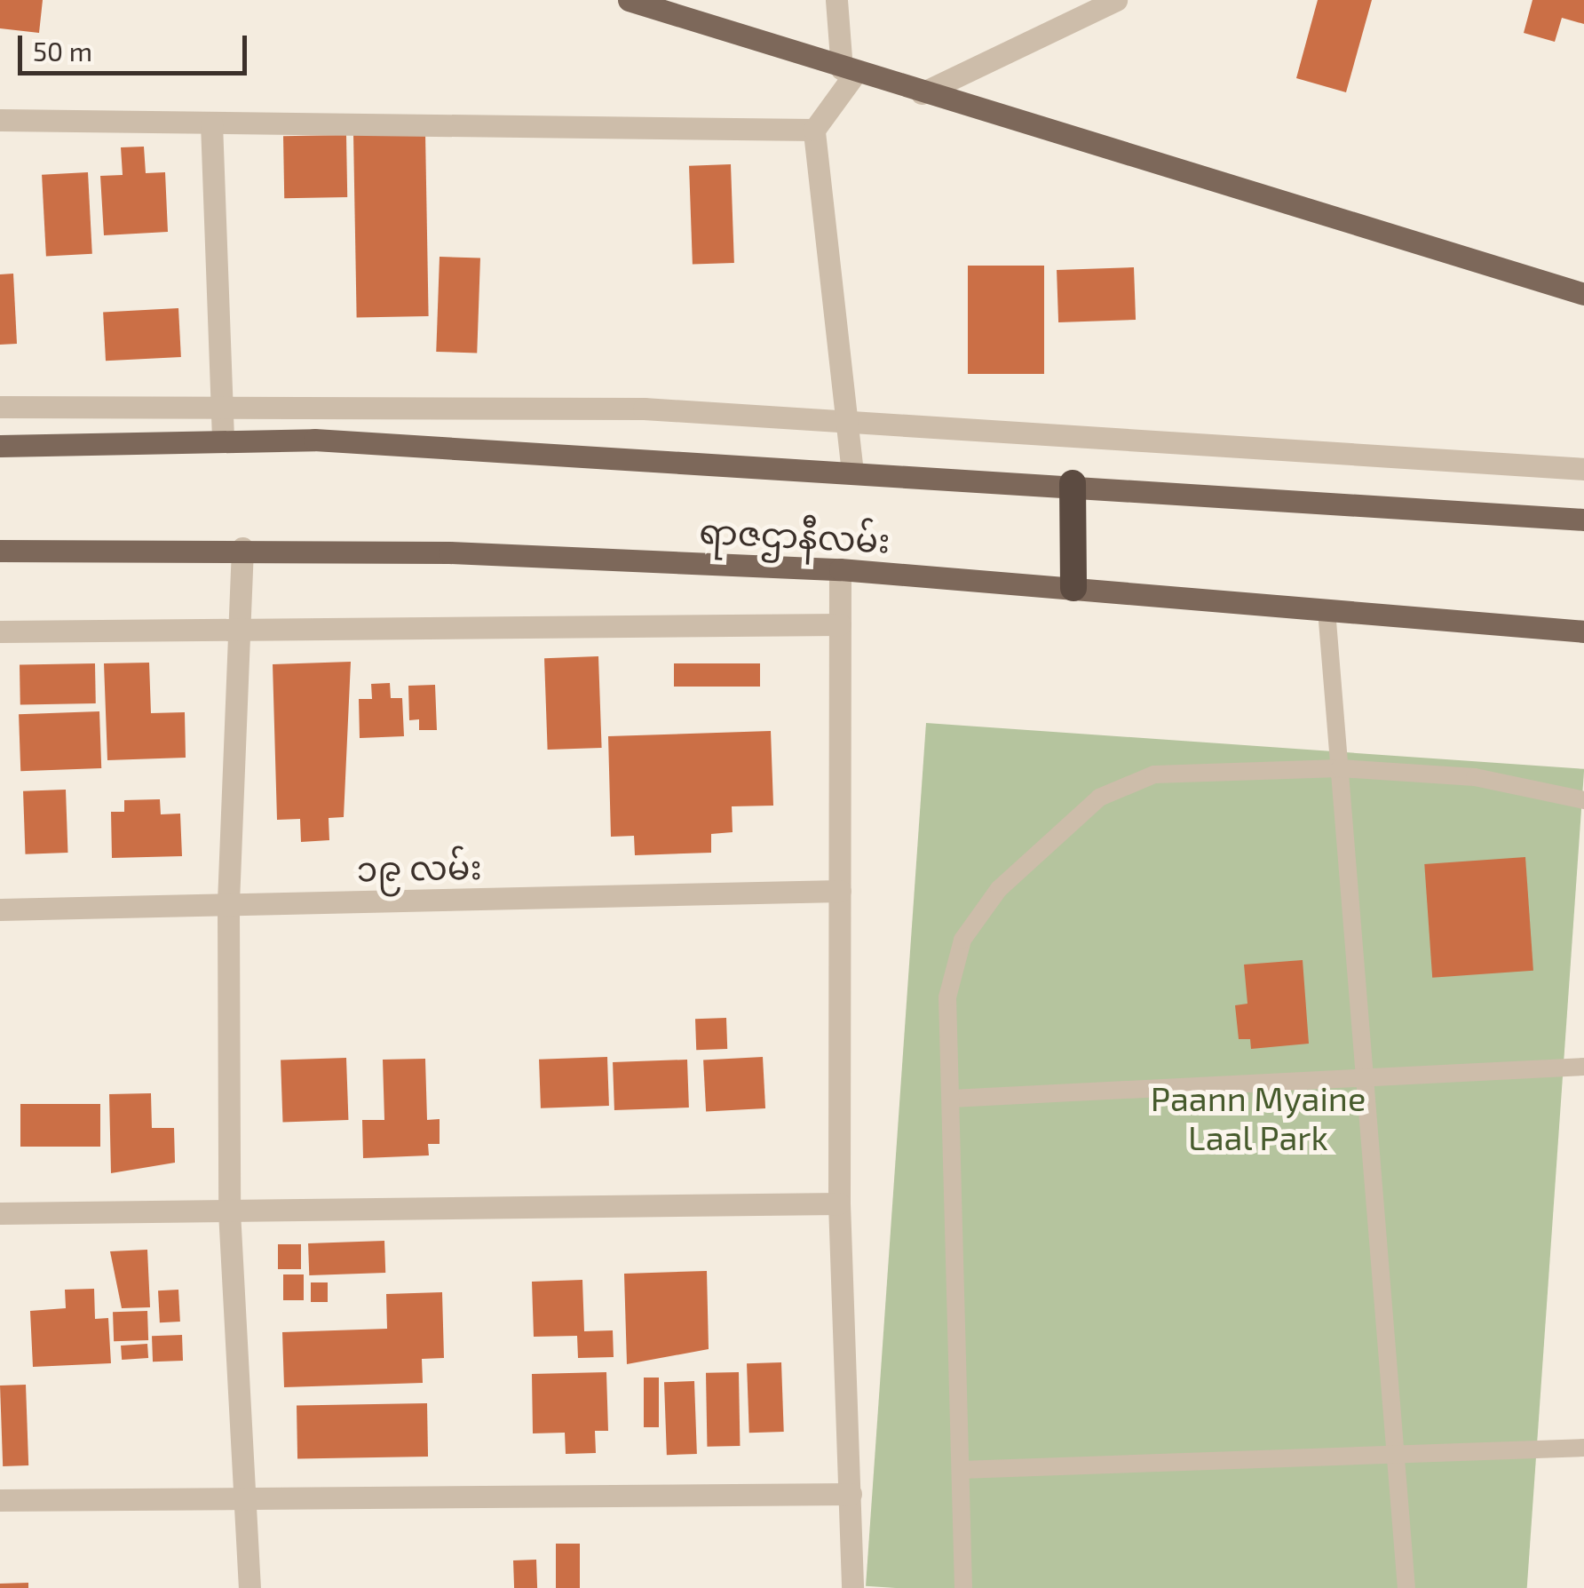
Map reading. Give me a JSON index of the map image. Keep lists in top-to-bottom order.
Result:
{
  "streets": {
    "main road": ["ရာဇဌာနီလမ်း"],
    "street": ["၁၉ လမ်း"]
  },
  "parks": ["Paann Myaine Laal Park"],
  "scale_bar": "50 m"
}
